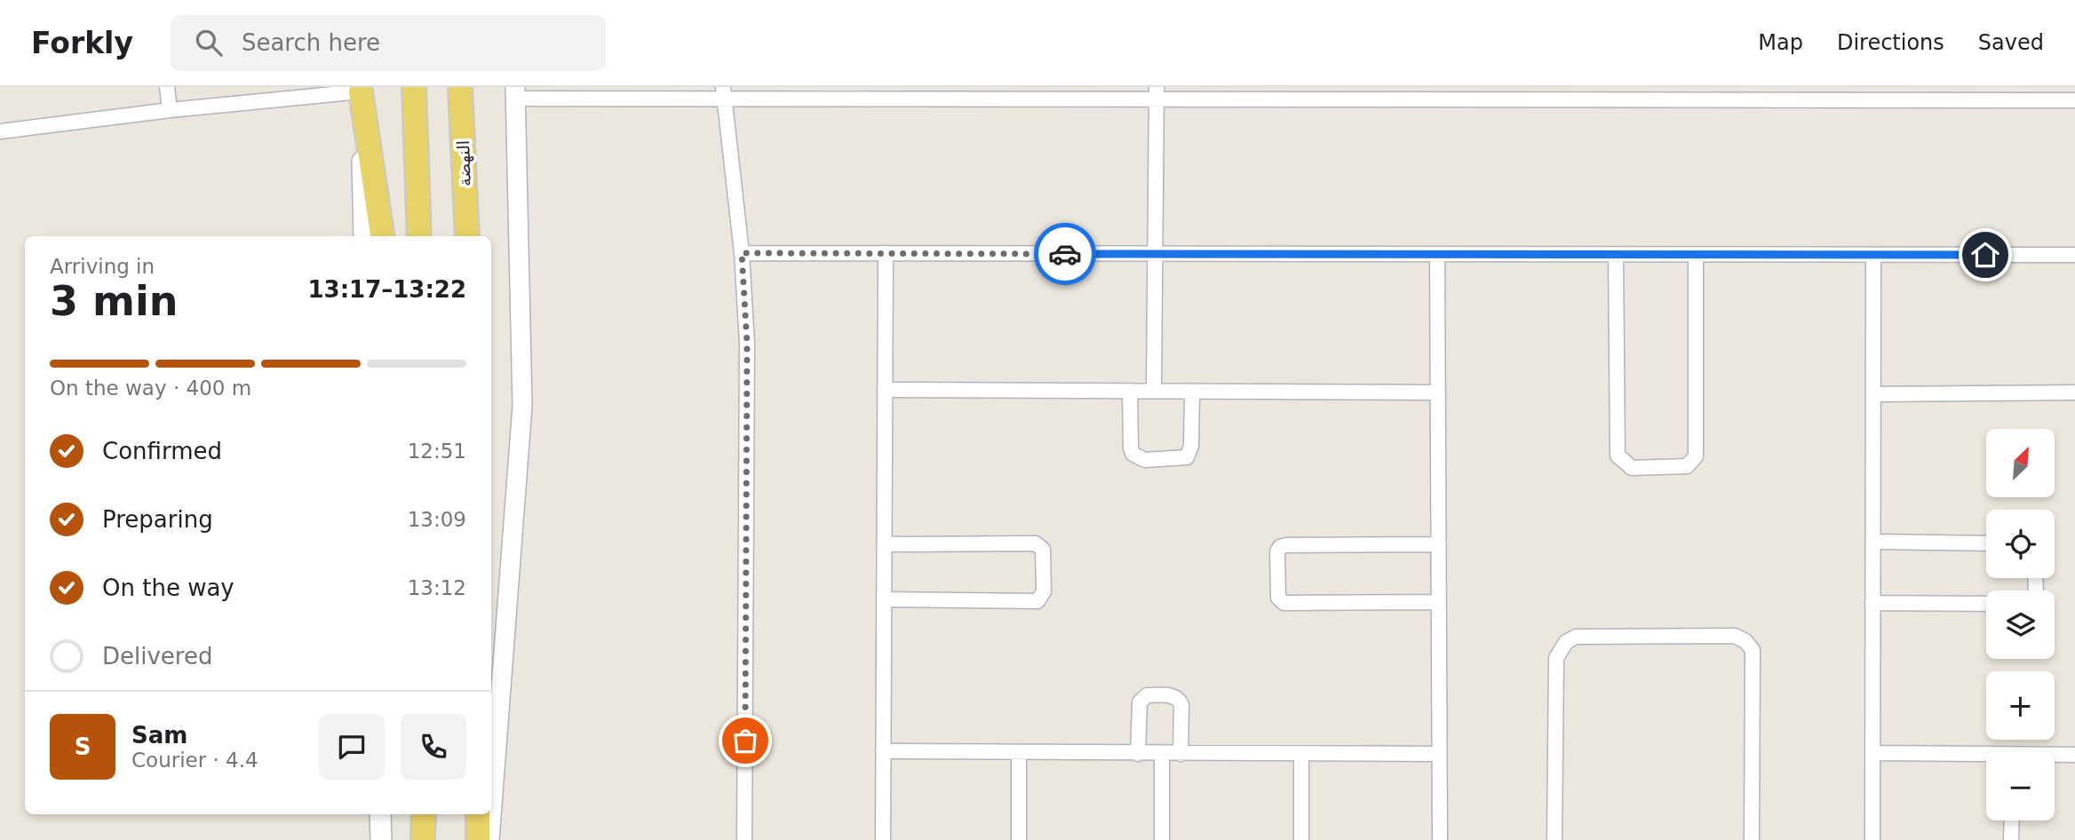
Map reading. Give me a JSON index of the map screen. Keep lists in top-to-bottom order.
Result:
{
  "streets": {
    "main road": ["النهضة"]
  },
  "north": "top right",
  "page": {
    "header": "Forkly",
    "search": "Search here",
    "nav": ["Map", "Directions", "Saved"],
    "heading": ["3 min", "Arriving in", "13:17–13:22"],
    "panel": ["Sam", "Courier · 4.4"],
    "bar": "On the way · 400 m",
    "list": [
      ["Confirmed", "12:51"],
      ["Preparing", "13:09"],
      ["On the way", "13:12"],
      "Delivered"
    ],
    "map_buttons": ["+", "−"],
    "round": "S"
  }
}
